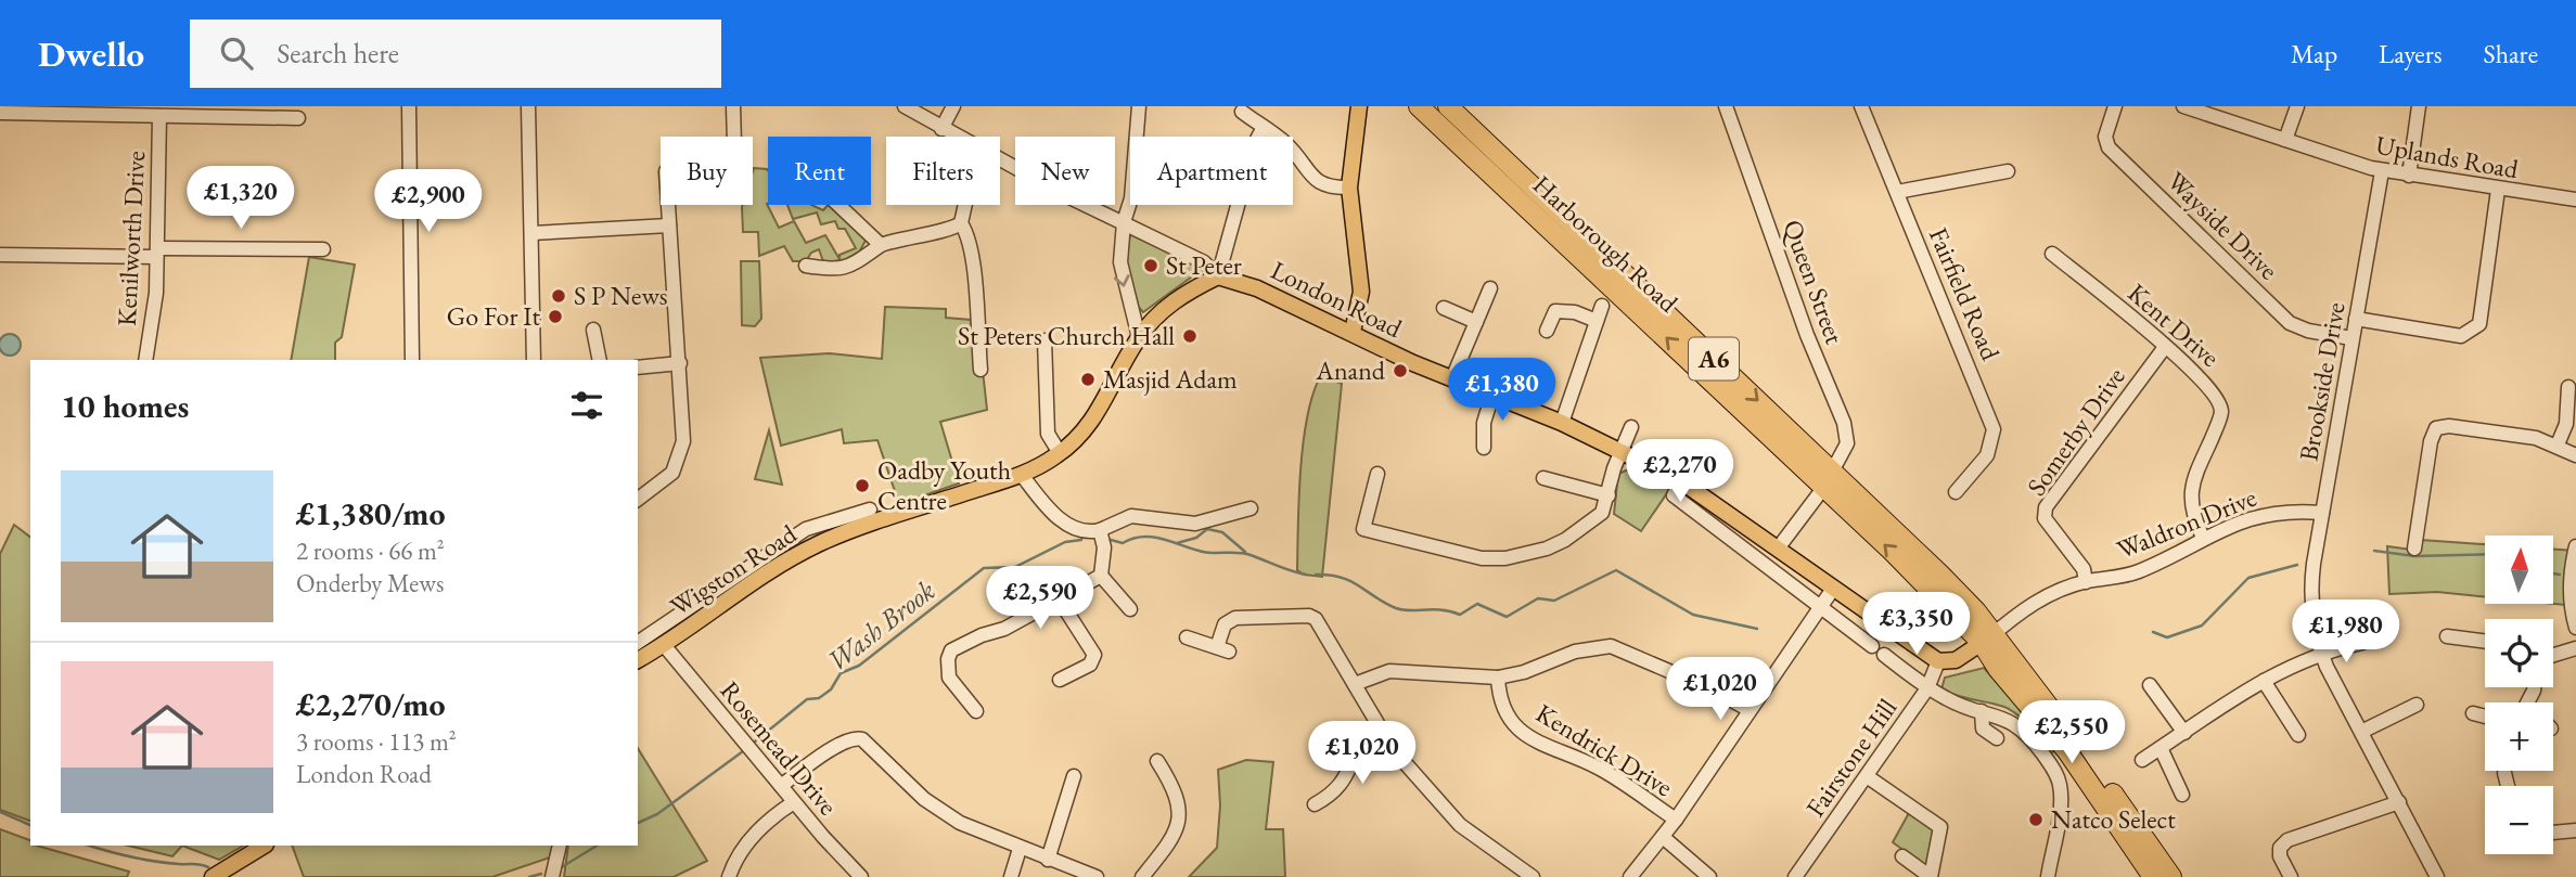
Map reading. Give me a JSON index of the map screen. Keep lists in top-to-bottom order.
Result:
{
  "streets": {
    "highway": ["Harborough Road", "A6"],
    "main road": ["London Road", "Wigston Road"],
    "street": [
      "Uplands Road",
      "Wayside Drive",
      "Kenilworth Drive",
      "Queen Street",
      "Fairfield Road",
      "Kent Drive",
      "Brookside Drive",
      "Somerby Drive",
      "Waldron Drive",
      "Rosemead Drive",
      "Kendrick Drive",
      "Fairstone Hill"
    ]
  },
  "crossings": [
    ["Uplands Road", "Brookside Drive"],
    ["Wayside Drive", "Brookside Drive"],
    ["Harborough Road", "Queen Street"],
    ["Harborough Road", "A6"],
    ["Harborough Road", "Waldron Drive"],
    ["Queen Street", "London Road"],
    ["London Road", "Wigston Road"],
    ["London Road", "Fairstone Hill"],
    ["Kent Drive", "Somerby Drive"],
    ["Kent Drive", "Waldron Drive"],
    ["A6", "Waldron Drive"],
    ["Brookside Drive", "Waldron Drive"],
    ["Somerby Drive", "Waldron Drive"],
    ["Wigston Road", "Rosemead Drive"]
  ],
  "water": ["Wash Brook"],
  "places": [
    "St Peter",
    "S P News",
    "Go For It",
    "St Peters Church Hall",
    "Anand",
    "Masjid Adam",
    "Oadby Youth Centre",
    "Natco Select"
  ],
  "north": "top",
  "page": {
    "header": "Dwello",
    "search": "Search here",
    "nav": ["Map", "Layers", "Share"],
    "chip": [
      "Buy",
      "Rent",
      "Filters",
      "New",
      "Apartment"
    ],
    "price": [
      "£1,320",
      "£2,900",
      "£1,380",
      "£2,270",
      "£2,590",
      "£3,350",
      "£1,980",
      "£1,020",
      "£2,550",
      "£1,020"
    ],
    "heading": "10 homes",
    "list": [
      {
        "name": "£1,380/mo",
        "note": "2 rooms · 66 m² · Onderby Mews"
      },
      {
        "name": "£2,270/mo",
        "note": "3 rooms · 113 m² · London Road"
      }
    ],
    "map_buttons": ["+", "−"]
  }
}
